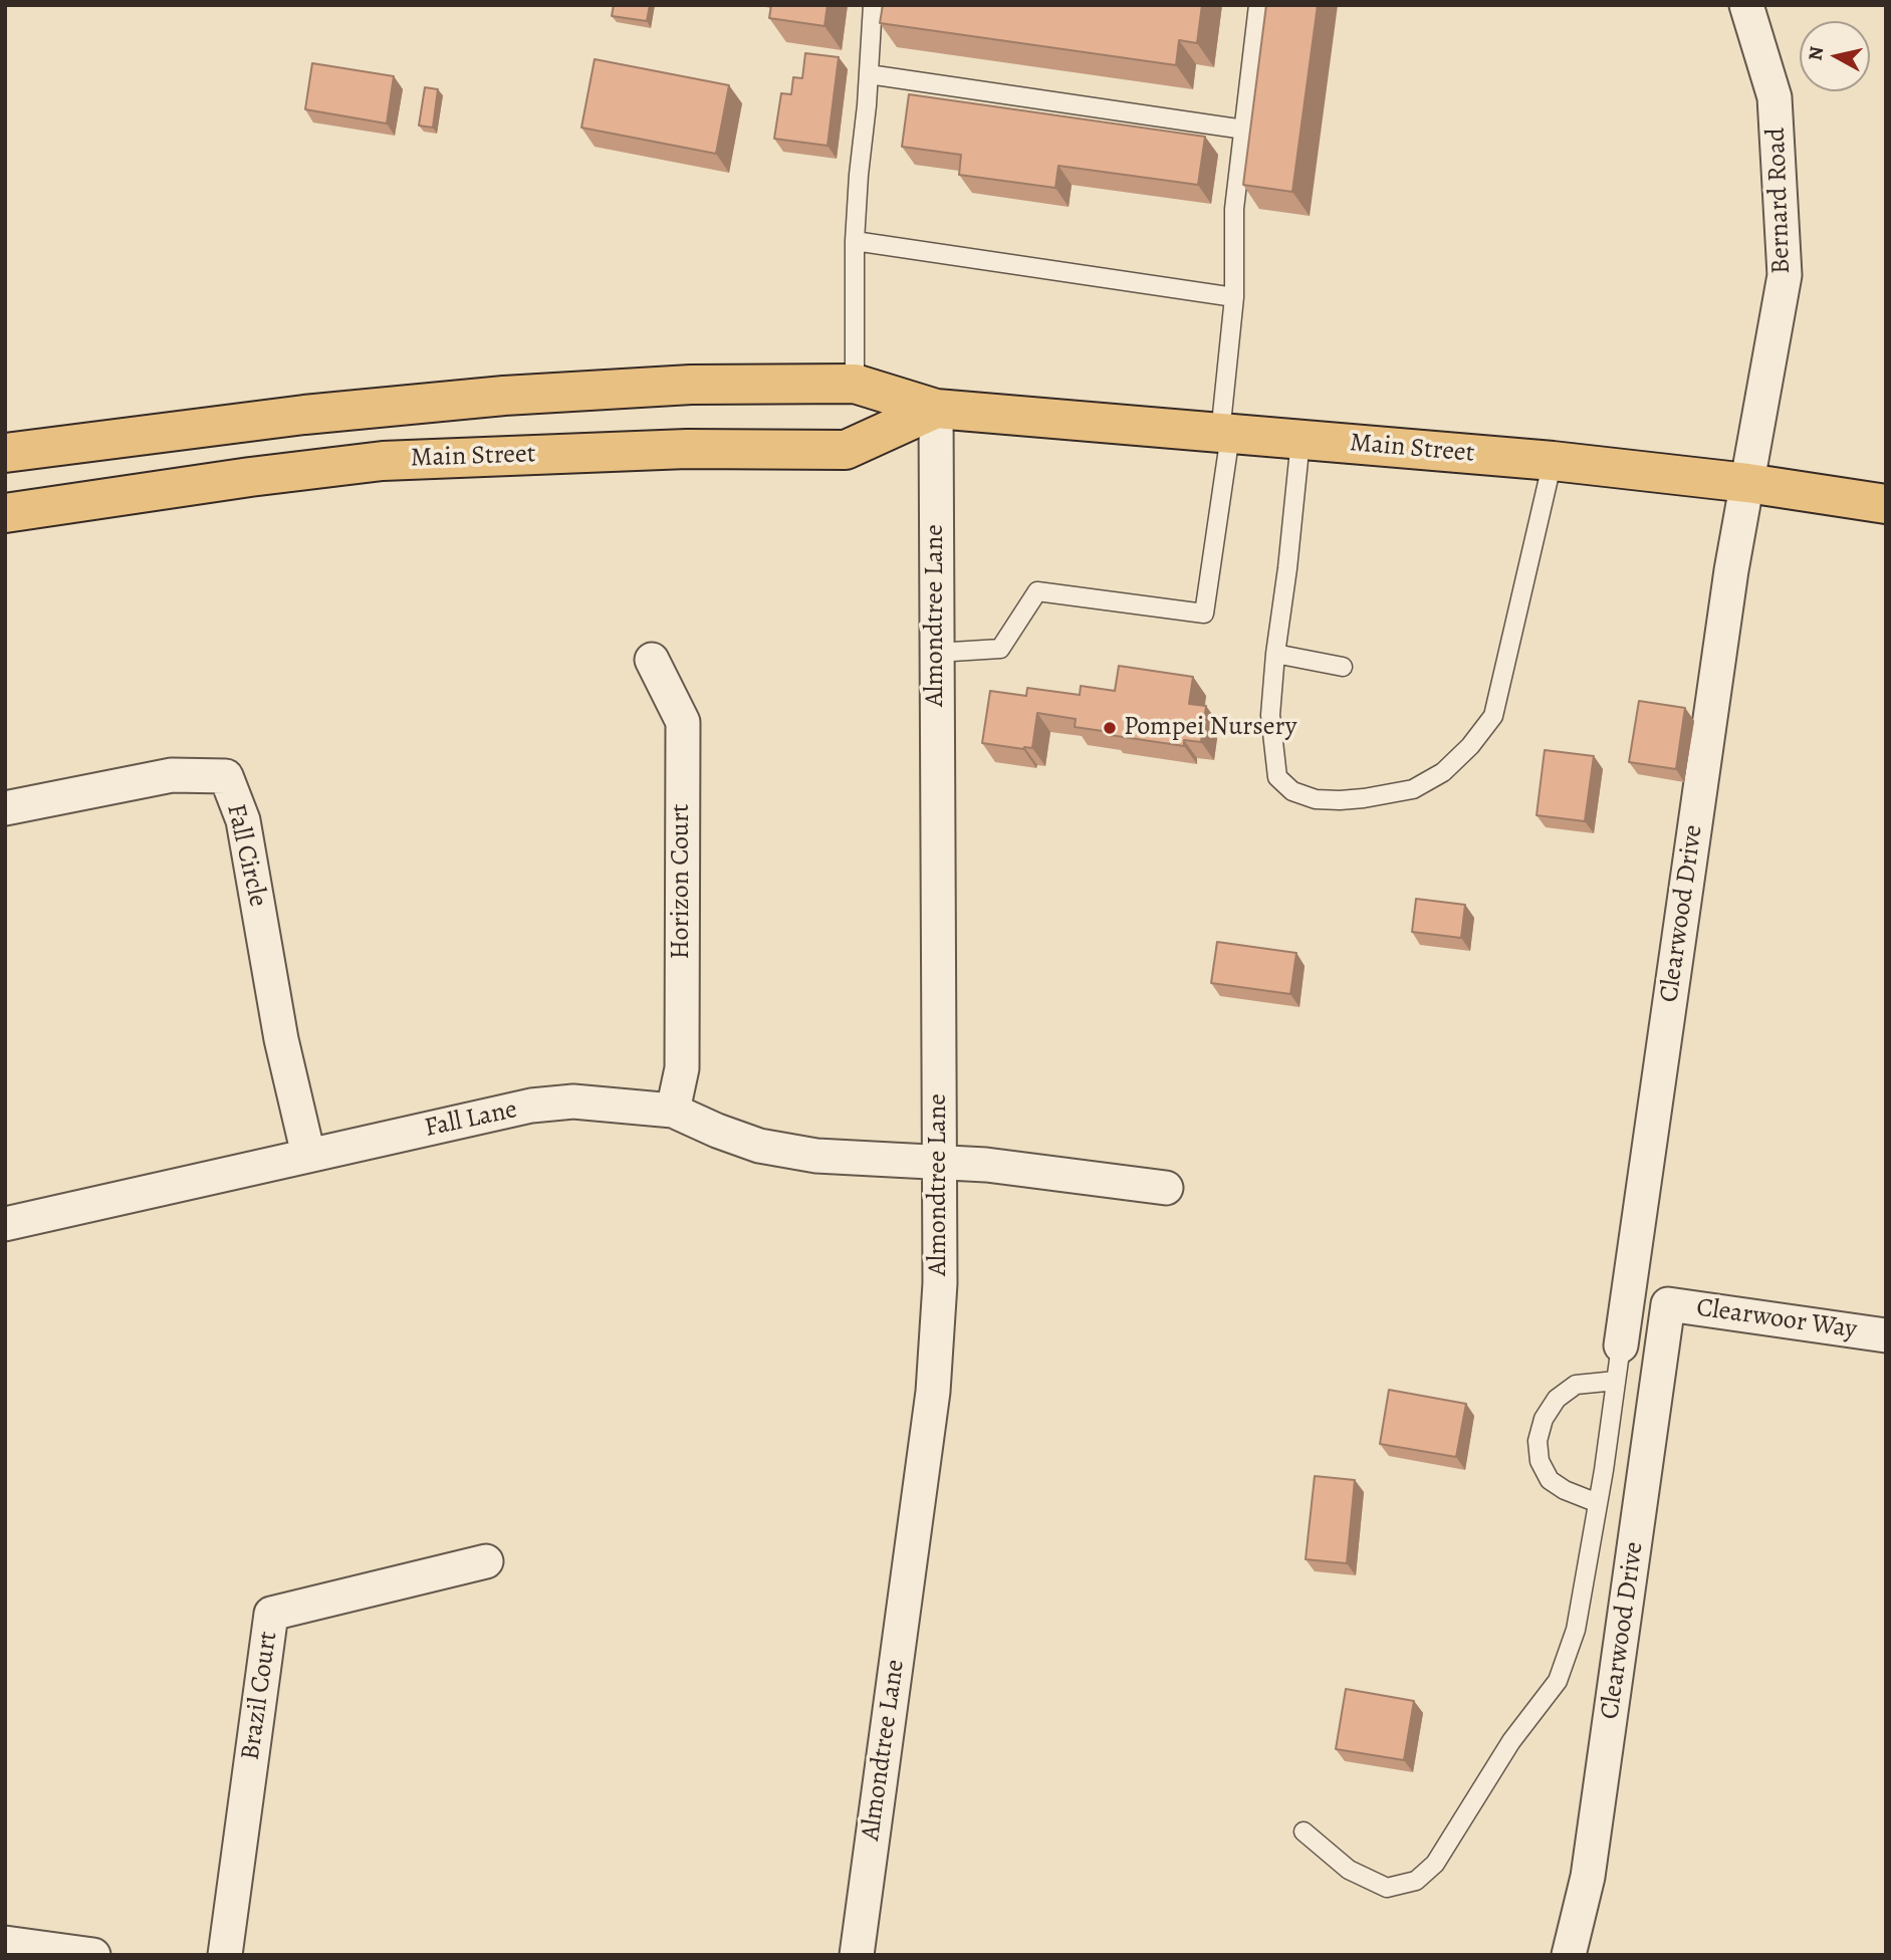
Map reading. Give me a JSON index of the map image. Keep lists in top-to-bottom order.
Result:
{
  "streets": {
    "main road": ["Main Street"],
    "street": [
      "Bernard Road",
      "Almondtree Lane",
      "Fall Circle",
      "Horizon Court",
      "Clearwood Drive",
      "Fall Lane",
      "Clearwoor Way",
      "Brazil Court"
    ]
  },
  "crossings": [
    ["Bernard Road", "Main Street"],
    ["Bernard Road", "Clearwood Drive"],
    ["Main Street", "Almondtree Lane"],
    ["Main Street", "Clearwood Drive"],
    ["Almondtree Lane", "Fall Lane"],
    ["Fall Circle", "Fall Lane"],
    ["Horizon Court", "Fall Lane"],
    ["Clearwood Drive", "Clearwoor Way"]
  ],
  "places": ["Pompei Nursery"],
  "north": "left"
}
